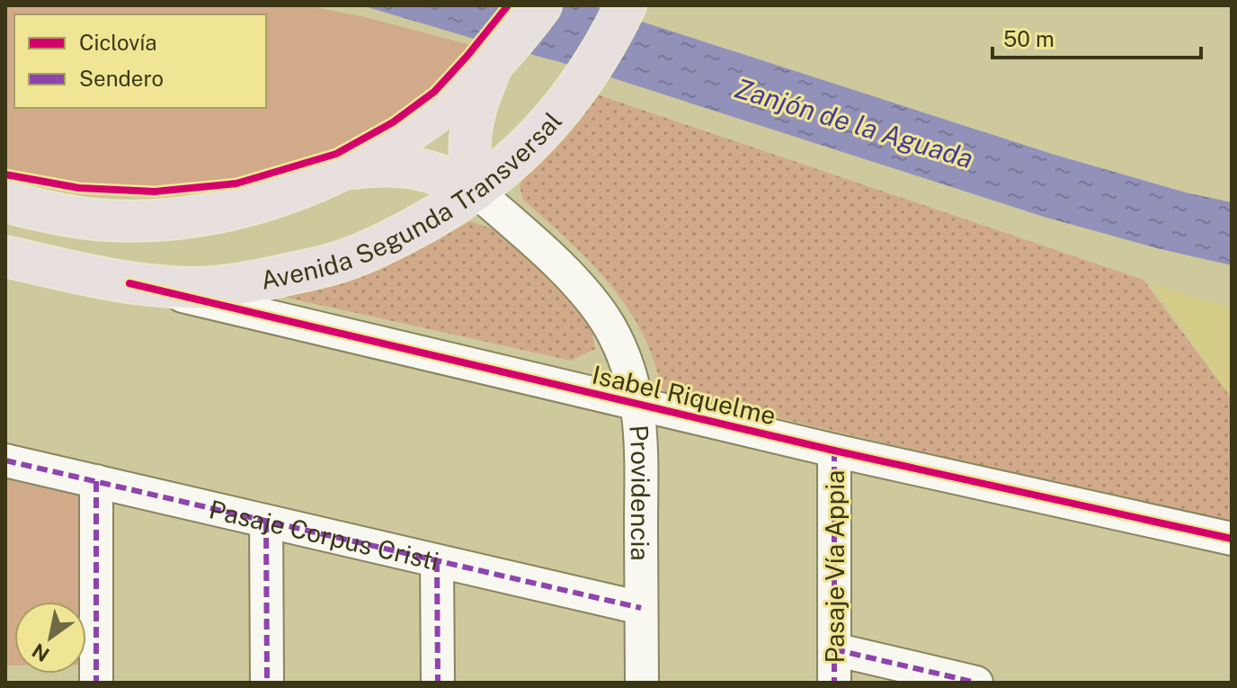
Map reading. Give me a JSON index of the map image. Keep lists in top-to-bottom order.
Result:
{
  "streets": {
    "main road": ["Avenida Segunda Transversal", "Isabel Riquelme"],
    "street": ["Providencia", "Pasaje Corpus Cristi", "Pasaje Vía Appia"]
  },
  "crossings": [
    ["Avenida Segunda Transversal", "Isabel Riquelme"],
    ["Avenida Segunda Transversal", "Providencia"],
    ["Isabel Riquelme", "Providencia"],
    ["Isabel Riquelme", "Pasaje Vía Appia"],
    ["Providencia", "Pasaje Corpus Cristi"]
  ],
  "water": ["Zanjón de la Aguada"],
  "legend": ["Ciclovía", "Sendero"],
  "scale_bar": "50 m",
  "north": "bottom left"
}
